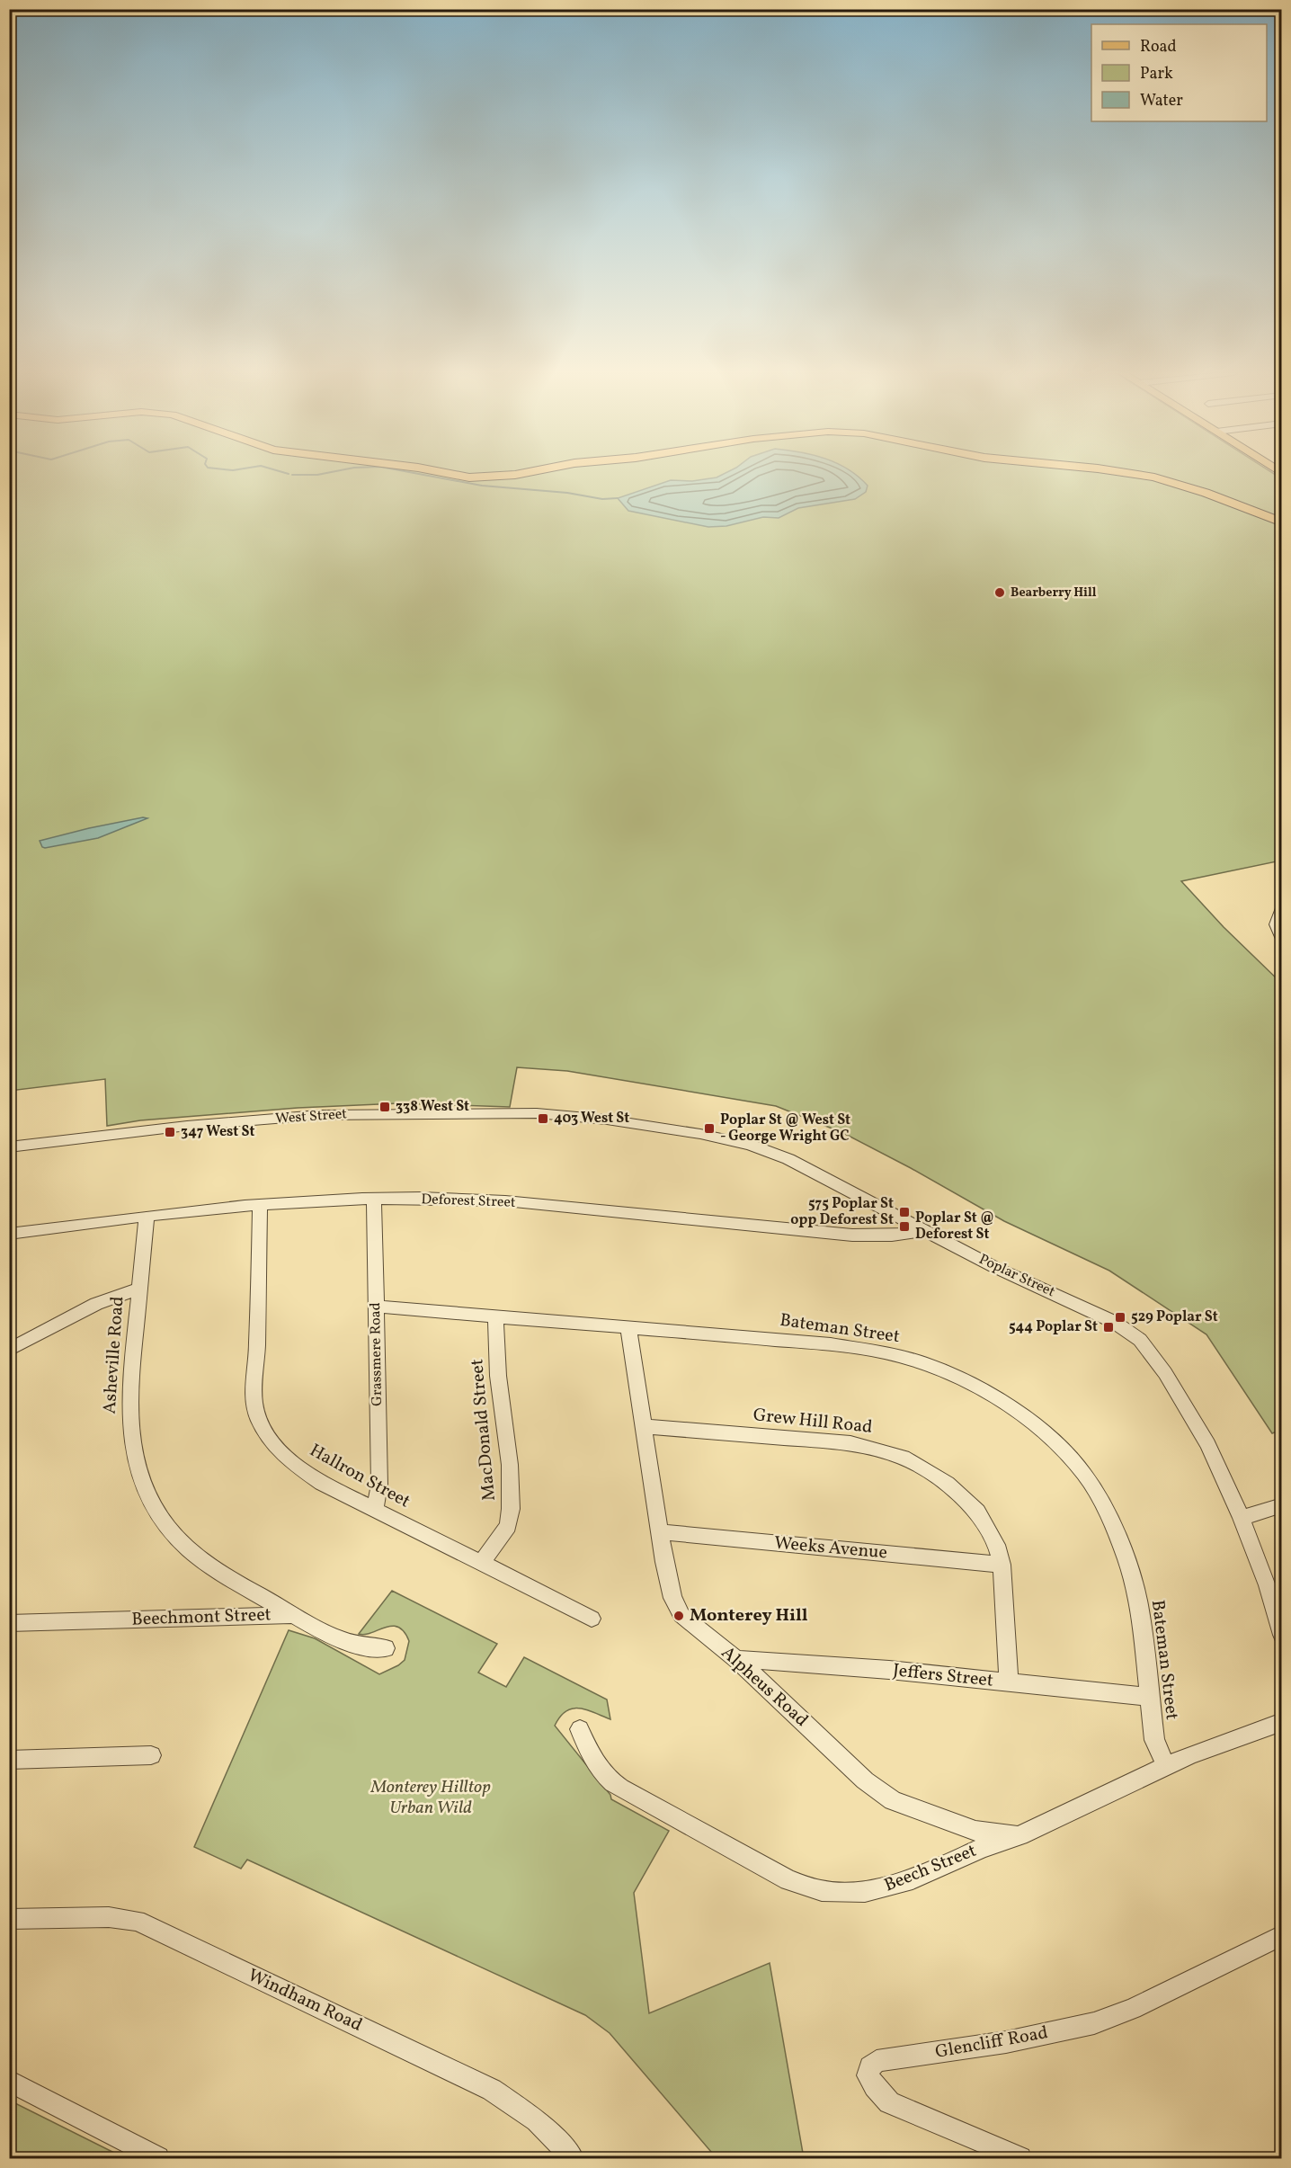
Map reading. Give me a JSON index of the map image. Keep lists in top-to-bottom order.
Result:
{
  "streets": {
    "street": [
      "West Street",
      "Deforest Street",
      "Poplar Street",
      "Bateman Street",
      "Grassmere Road",
      "Asheville Road",
      "Grew Hill Road",
      "MacDonald Street",
      "Hallron Street",
      "Weeks Avenue",
      "Beechmont Street",
      "Jeffers Street",
      "Alpheus Road",
      "Beech Street",
      "Windham Road",
      "Glencliff Road"
    ]
  },
  "crossings": [
    ["West Street", "Poplar Street"],
    ["Deforest Street", "Poplar Street"],
    ["Deforest Street", "Grassmere Road"],
    ["Deforest Street", "Asheville Road"],
    ["Deforest Street", "Hallron Street"],
    ["Bateman Street", "Grassmere Road"],
    ["Bateman Street", "MacDonald Street"],
    ["Bateman Street", "Jeffers Street"],
    ["Bateman Street", "Alpheus Road"],
    ["Bateman Street", "Beech Street"],
    ["Grassmere Road", "Hallron Street"],
    ["Asheville Road", "Beechmont Street"],
    ["Grew Hill Road", "Weeks Avenue"],
    ["Grew Hill Road", "Jeffers Street"],
    ["Grew Hill Road", "Alpheus Road"],
    ["MacDonald Street", "Hallron Street"],
    ["Weeks Avenue", "Alpheus Road"],
    ["Jeffers Street", "Alpheus Road"],
    ["Alpheus Road", "Beech Street"]
  ],
  "parks": ["Monterey Hilltop Urban Wild"],
  "places": {
    "other": ["Bearberry Hill", "Monterey Hill"],
    "transit": [
      "338 West St",
      "403 West St",
      "Poplar St @ West St - George Wright GC",
      "347 West St",
      "575 Poplar St opp Deforest St",
      "Poplar St @ Deforest St",
      "529 Poplar St",
      "544 Poplar St"
    ]
  },
  "legend": ["Road", "Park", "Water"]
}
